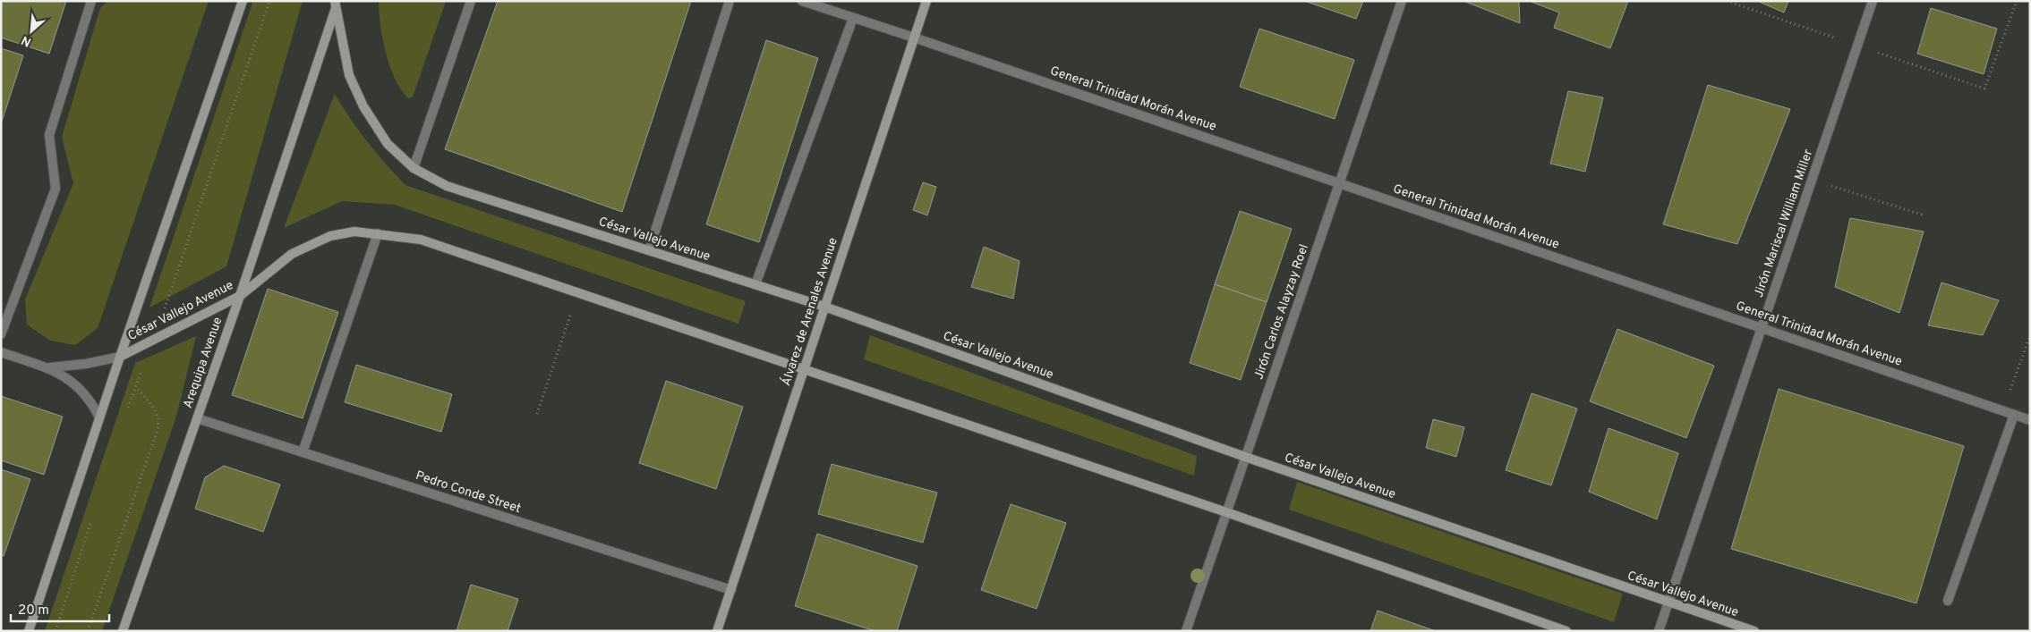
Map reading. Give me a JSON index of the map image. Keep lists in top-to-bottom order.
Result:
{
  "streets": {
    "main road": ["César Vallejo Avenue", "Álvarez de Arenales Avenue", "Arequipa Avenue"],
    "street": [
      "General Trinidad Morán Avenue",
      "Jirón Mariscal William Miller",
      "Jirón Carlos Alayzay Roel",
      "Pedro Conde Street"
    ]
  },
  "crossings": [
    ["General Trinidad Morán Avenue", "Jirón Mariscal William Miller"],
    ["General Trinidad Morán Avenue", "Álvarez de Arenales Avenue"],
    ["General Trinidad Morán Avenue", "Jirón Carlos Alayzay Roel"],
    ["Jirón Mariscal William Miller", "César Vallejo Avenue"],
    ["César Vallejo Avenue", "Álvarez de Arenales Avenue"],
    ["César Vallejo Avenue", "Jirón Carlos Alayzay Roel"],
    ["César Vallejo Avenue", "Arequipa Avenue"],
    ["Álvarez de Arenales Avenue", "Pedro Conde Street"],
    ["Arequipa Avenue", "Pedro Conde Street"]
  ],
  "scale_bar": "20 m",
  "north": "bottom left"
}
